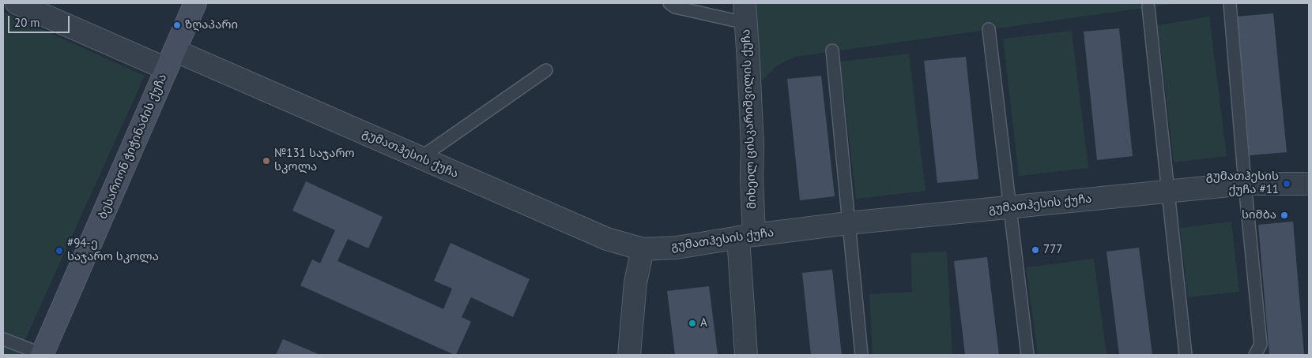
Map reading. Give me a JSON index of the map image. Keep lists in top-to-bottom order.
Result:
{
  "streets": {
    "street": ["მიხეილ ცისკარიშვილის ქუჩა", "ბესარიონ ჭიჭინაძის ქუჩა", "გუმათჰესის ქუჩა"]
  },
  "crossings": [
    ["მიხეილ ცისკარიშვილის ქუჩა", "გუმათჰესის ქუჩა"],
    ["ბესარიონ ჭიჭინაძის ქუჩა", "გუმათჰესის ქუჩა"]
  ],
  "places": [
    "ზღაპარი",
    "№131 საჯარო სკოლა",
    "გუმათჰესის ქუჩა #11",
    "სიმბა",
    "777",
    "#94-ე საჯარო სკოლა",
    "A"
  ],
  "scale_bar": "20 m"
}
